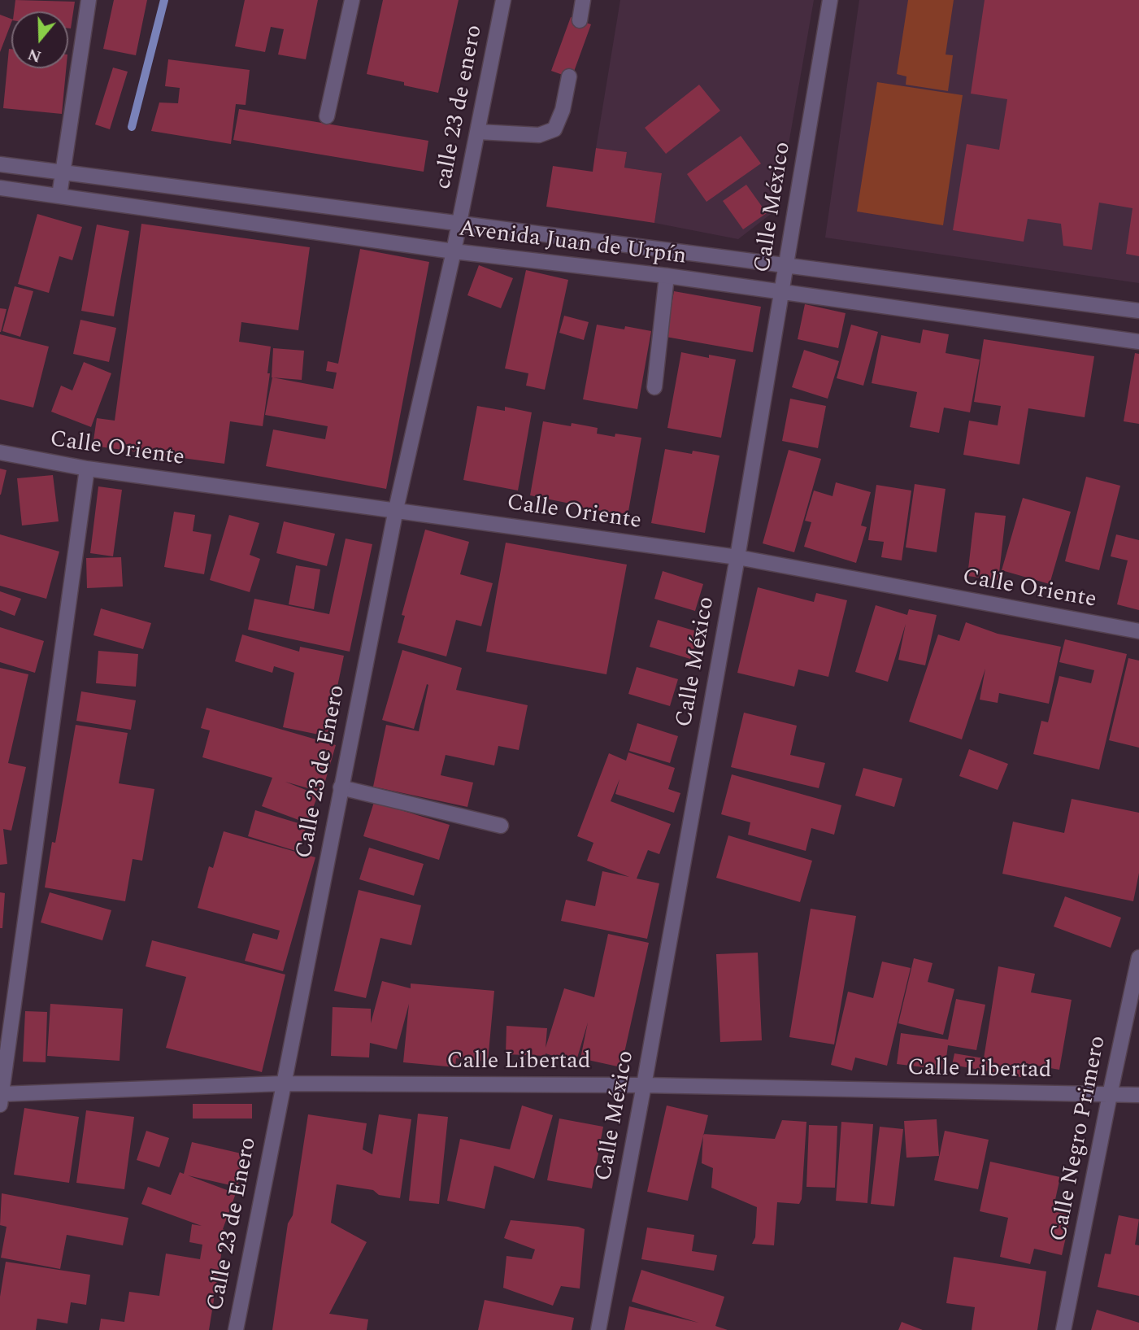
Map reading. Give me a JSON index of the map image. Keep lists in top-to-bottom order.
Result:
{
  "streets": {
    "street": [
      "calle 23 de enero",
      "Calle México",
      "Avenida Juan de Urpín",
      "Calle Oriente",
      "Calle 23 de Enero",
      "Calle Libertad",
      "Calle Negro Primero"
    ]
  },
  "crossings": [
    ["calle 23 de enero", "Avenida Juan de Urpín"],
    ["calle 23 de enero", "Calle 23 de Enero"],
    ["Calle México", "Avenida Juan de Urpín"],
    ["Calle México", "Calle Oriente"],
    ["Calle México", "Calle Libertad"],
    ["Avenida Juan de Urpín", "Calle 23 de Enero"],
    ["Calle Oriente", "Calle 23 de Enero"],
    ["Calle 23 de Enero", "Calle Libertad"],
    ["Calle Libertad", "Calle Negro Primero"]
  ],
  "north": "bottom"
}
